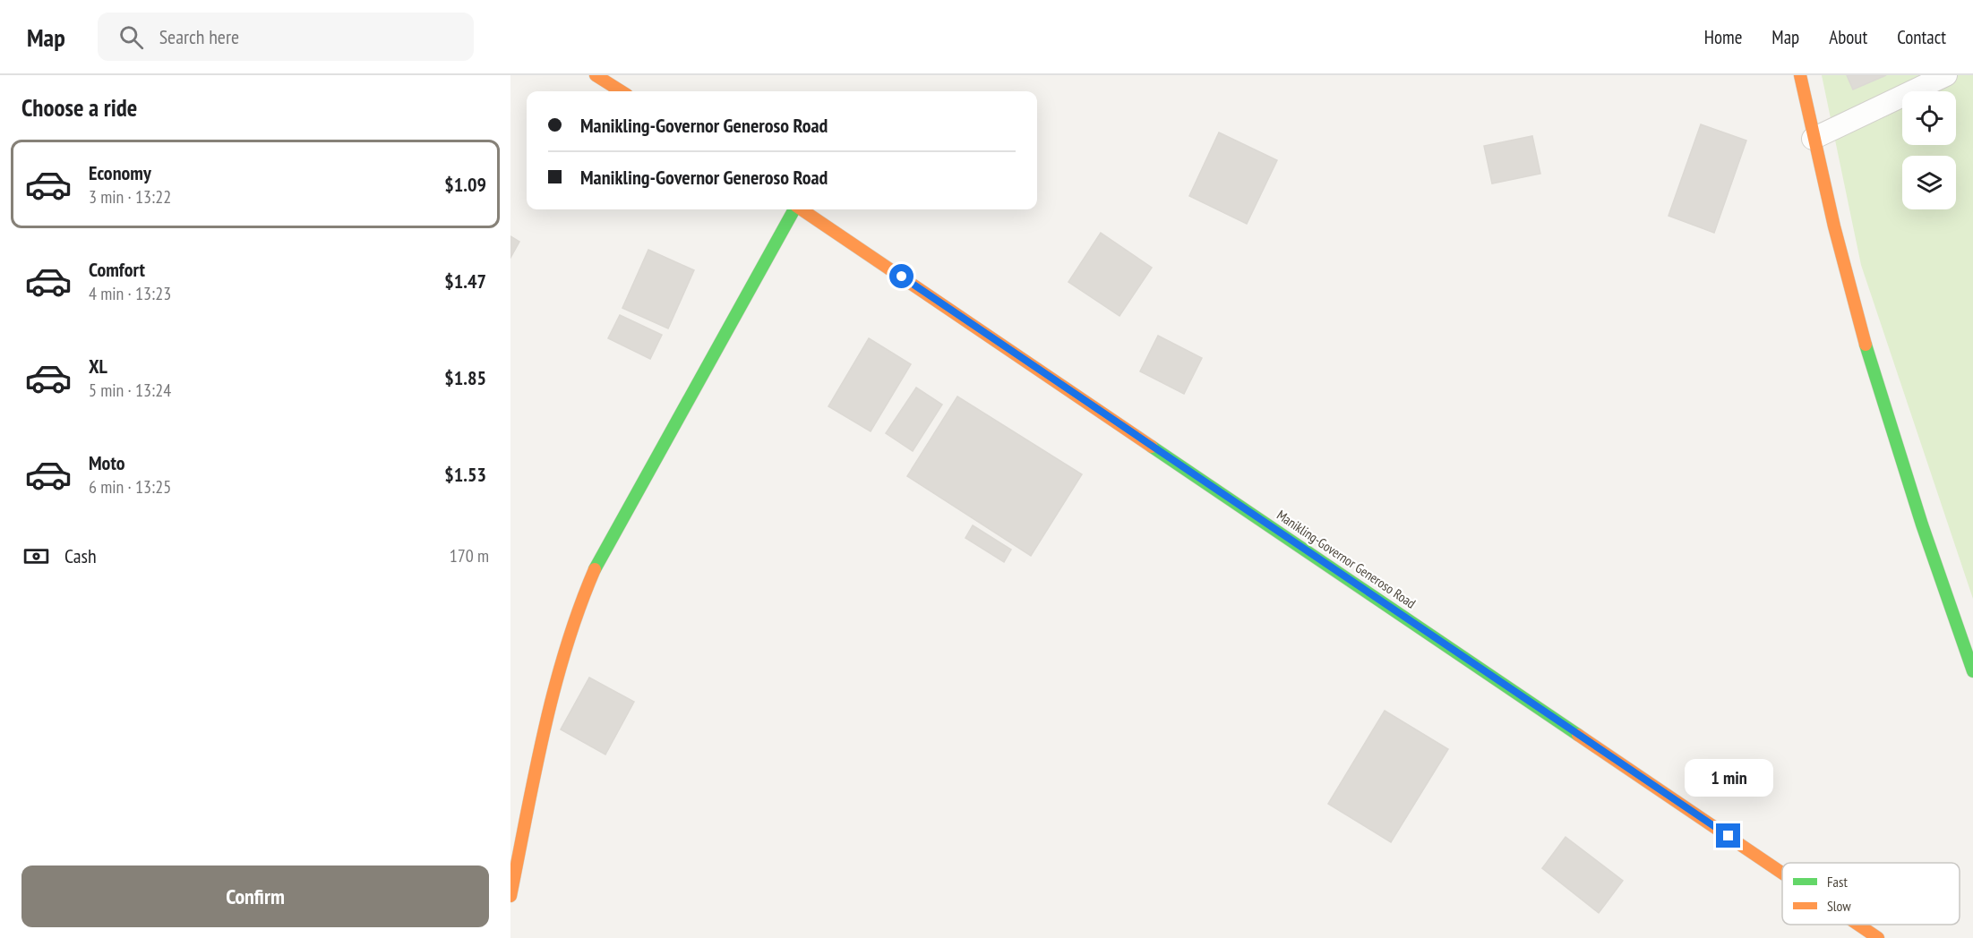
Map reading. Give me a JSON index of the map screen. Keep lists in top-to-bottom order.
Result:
{
  "streets": {
    "street": ["Manikling-Governor Generoso Road"]
  },
  "legend": ["Fast", "Slow"],
  "page": {
    "header": "Map",
    "search": "Search here",
    "nav": [
      "Home",
      "Map",
      "About",
      "Contact"
    ],
    "heading": "Choose a ride",
    "banner": ["Manikling-Governor Generoso Road", "Manikling-Governor Generoso Road"],
    "list": [
      {
        "name": "Economy",
        "note": "3 min · 13:22",
        "value": "$1.09"
      },
      {
        "name": "Comfort",
        "note": "4 min · 13:23",
        "value": "$1.47"
      },
      {
        "name": "XL",
        "note": "5 min · 13:24",
        "value": "$1.85"
      },
      {
        "name": "Moto",
        "note": "6 min · 13:25",
        "value": "$1.53"
      }
    ],
    "pay": ["Cash", "170 m"],
    "bubble": "1 min",
    "buttons": "Confirm"
  }
}
